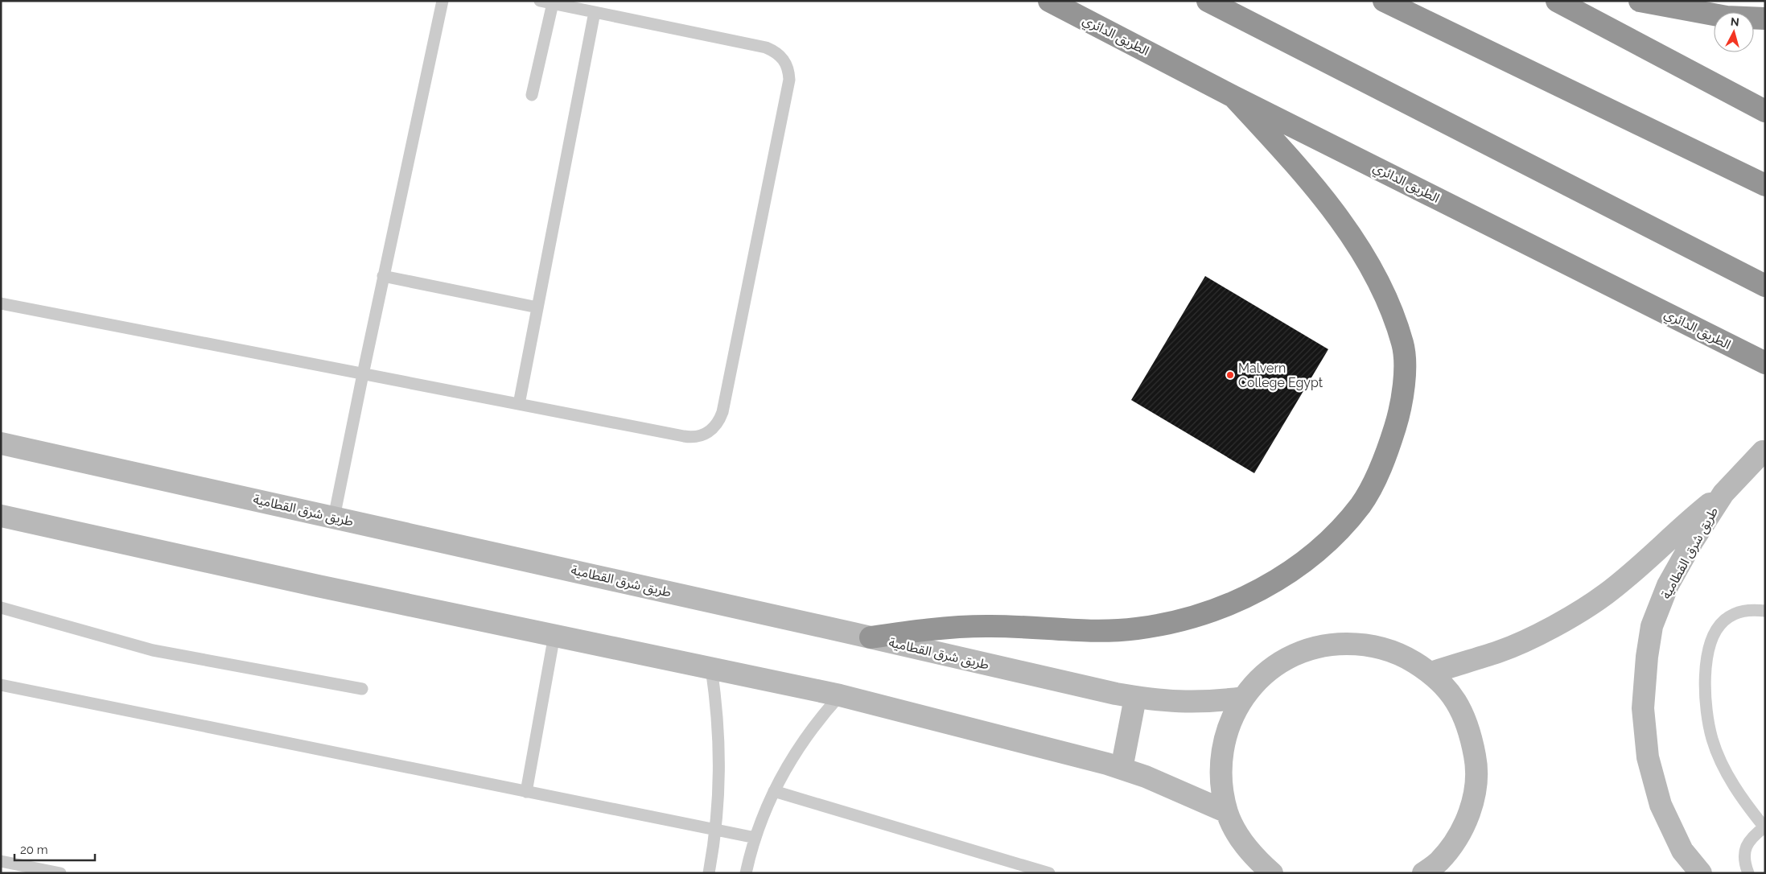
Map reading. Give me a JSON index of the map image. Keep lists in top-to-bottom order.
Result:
{
  "streets": {
    "highway": ["الطريق الدائري"],
    "street": ["طريق شرق القطامية"]
  },
  "places": ["Malvern College Egypt"],
  "scale_bar": "20 m",
  "north": "top"
}
